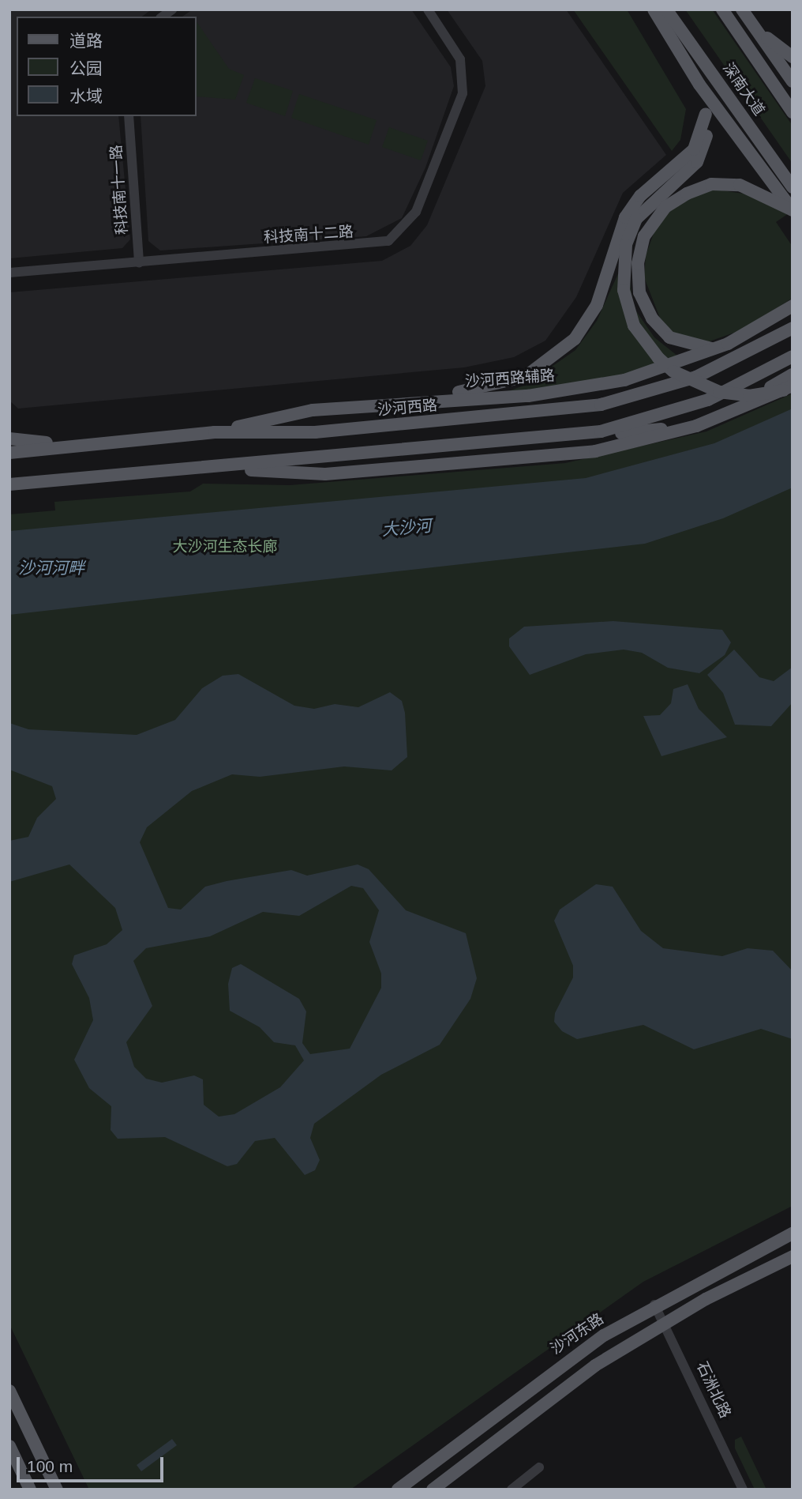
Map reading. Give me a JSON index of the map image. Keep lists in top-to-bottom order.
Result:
{
  "streets": {
    "main road": [
      "深南大道",
      "沙河西路辅路",
      "沙河西路",
      "沙河东路"
    ],
    "street": ["科技南十一路", "科技南十二路", "石洲北路"]
  },
  "crossings": [
    ["科技南十一路", "科技南十二路"],
    ["沙河西路辅路", "沙河西路"],
    ["沙河东路", "石洲北路"]
  ],
  "water": ["大沙河", "沙河河畔"],
  "parks": ["大沙河生态长廊"],
  "legend": ["道路", "公园", "水域"],
  "scale_bar": "100 m"
}
